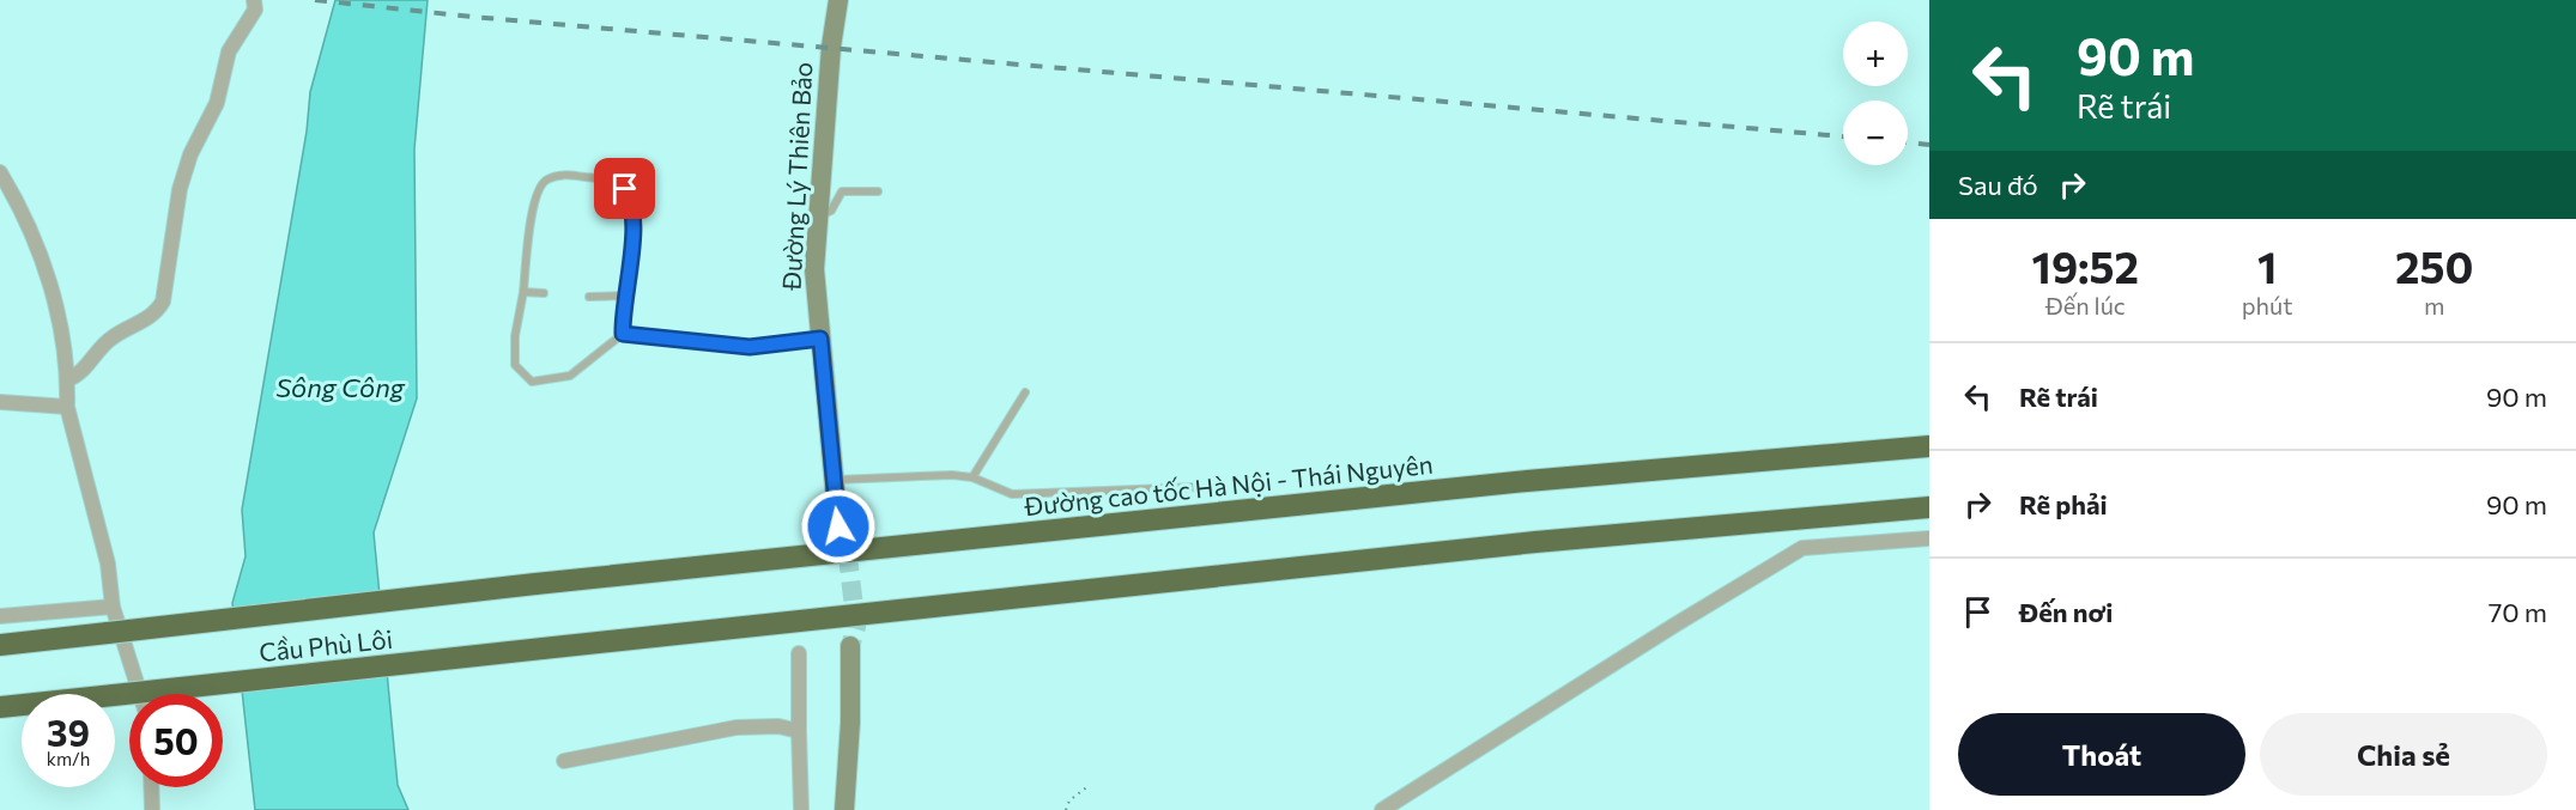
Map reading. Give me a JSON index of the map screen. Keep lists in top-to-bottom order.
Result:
{
  "streets": {
    "highway": ["Đường cao tốc Hà Nội - Thái Nguyên", "Cầu Phù Lôi"],
    "main road": ["Đường Lý Thiên Bảo"]
  },
  "crossings": [
    ["Đường cao tốc Hà Nội - Thái Nguyên", "Cầu Phù Lôi"]
  ],
  "water": ["Sông Công"],
  "page": {
    "turn": ["90 m", "Rẽ trái"],
    "map_buttons": ["+", "−"],
    "then": "Sau đó",
    "eta": [
      "19:52",
      "Đến lúc",
      "1",
      "phút",
      "250",
      "m"
    ],
    "list": [
      {
        "name": "Rẽ trái",
        "value": "90 m"
      },
      {
        "name": "Rẽ phải",
        "value": "90 m"
      },
      {
        "name": "Đến nơi",
        "value": "70 m"
      }
    ],
    "speed": "39 km/h",
    "limit": "50",
    "buttons": ["Thoát", "Chia sẻ"]
  }
}
